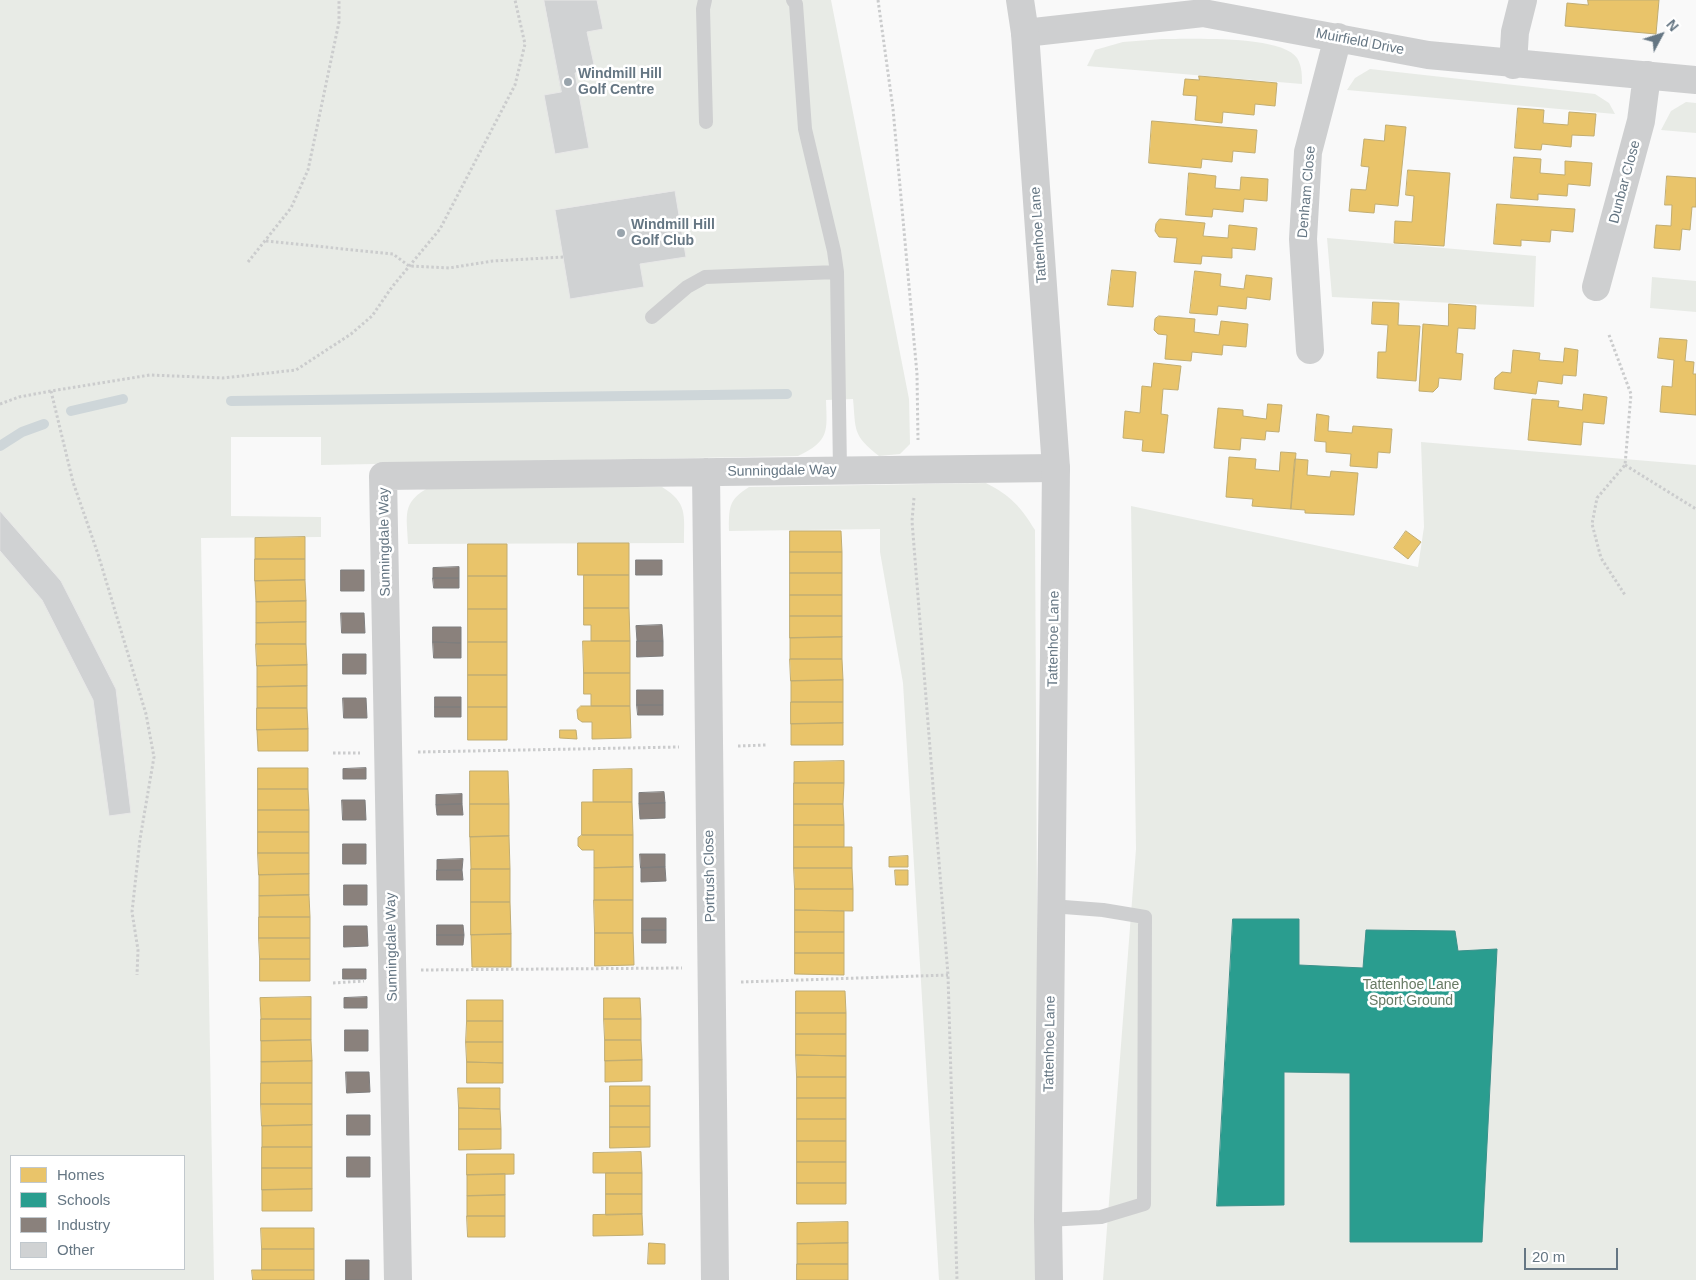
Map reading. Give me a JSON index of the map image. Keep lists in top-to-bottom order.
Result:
{
  "streets": {
    "street": [
      "Muirfield Drive",
      "Dunbar Close",
      "Denham Close",
      "Tattenhoe Lane",
      "Sunningdale Way",
      "Portrush Close"
    ]
  },
  "crossings": [
    ["Muirfield Drive", "Dunbar Close"],
    ["Muirfield Drive", "Denham Close"],
    ["Muirfield Drive", "Tattenhoe Lane"],
    ["Tattenhoe Lane", "Sunningdale Way"],
    ["Sunningdale Way", "Portrush Close"]
  ],
  "parks": ["Tattenhoe Lane Sport Ground"],
  "places": ["Windmill Hill Golf Centre", "Windmill Hill Golf Club"],
  "legend": [
    "Homes",
    "Schools",
    "Industry",
    "Other"
  ],
  "scale_bar": "20 m",
  "north": "top right"
}
